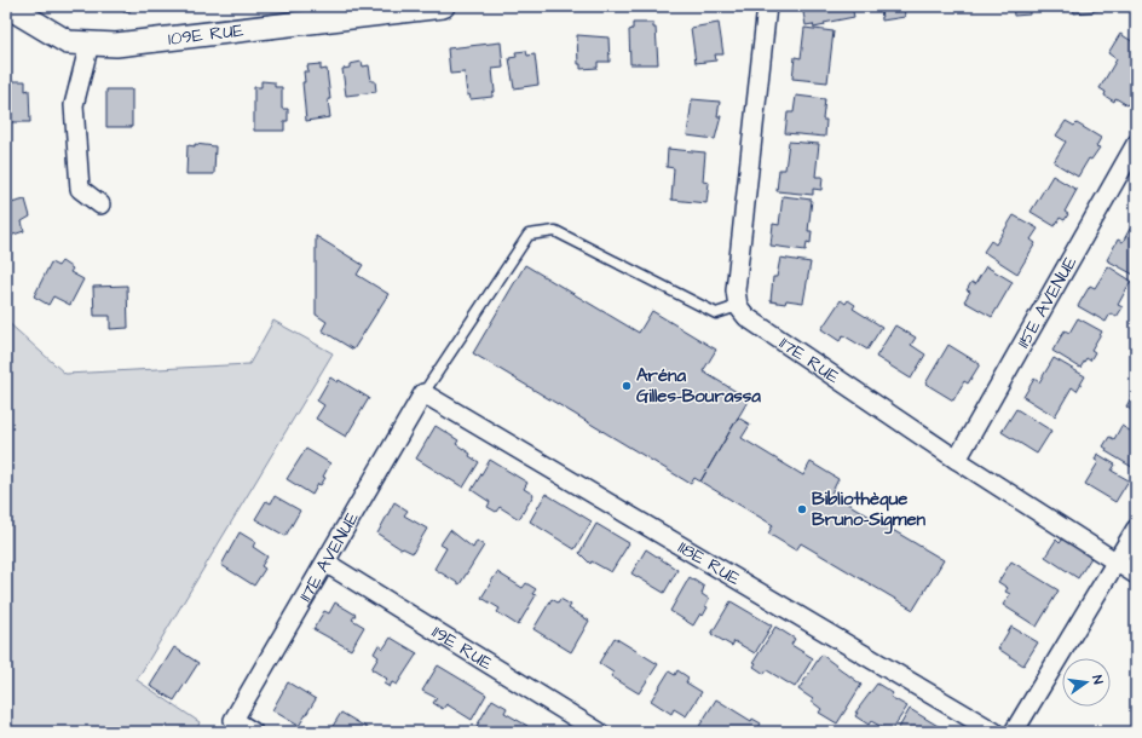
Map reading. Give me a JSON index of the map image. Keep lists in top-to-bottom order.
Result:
{
  "streets": {
    "street": [
      "109E RUE",
      "115E AVENUE",
      "117E RUE",
      "117E AVENUE",
      "118E RUE",
      "119E RUE"
    ]
  },
  "crossings": [
    ["115E AVENUE", "117E RUE"],
    ["117E AVENUE", "118E RUE"],
    ["117E AVENUE", "119E RUE"]
  ],
  "places": ["Aréna Gilles-Bourassa", "Bibliothèque Bruno-Sigmen"],
  "north": "right"
}
